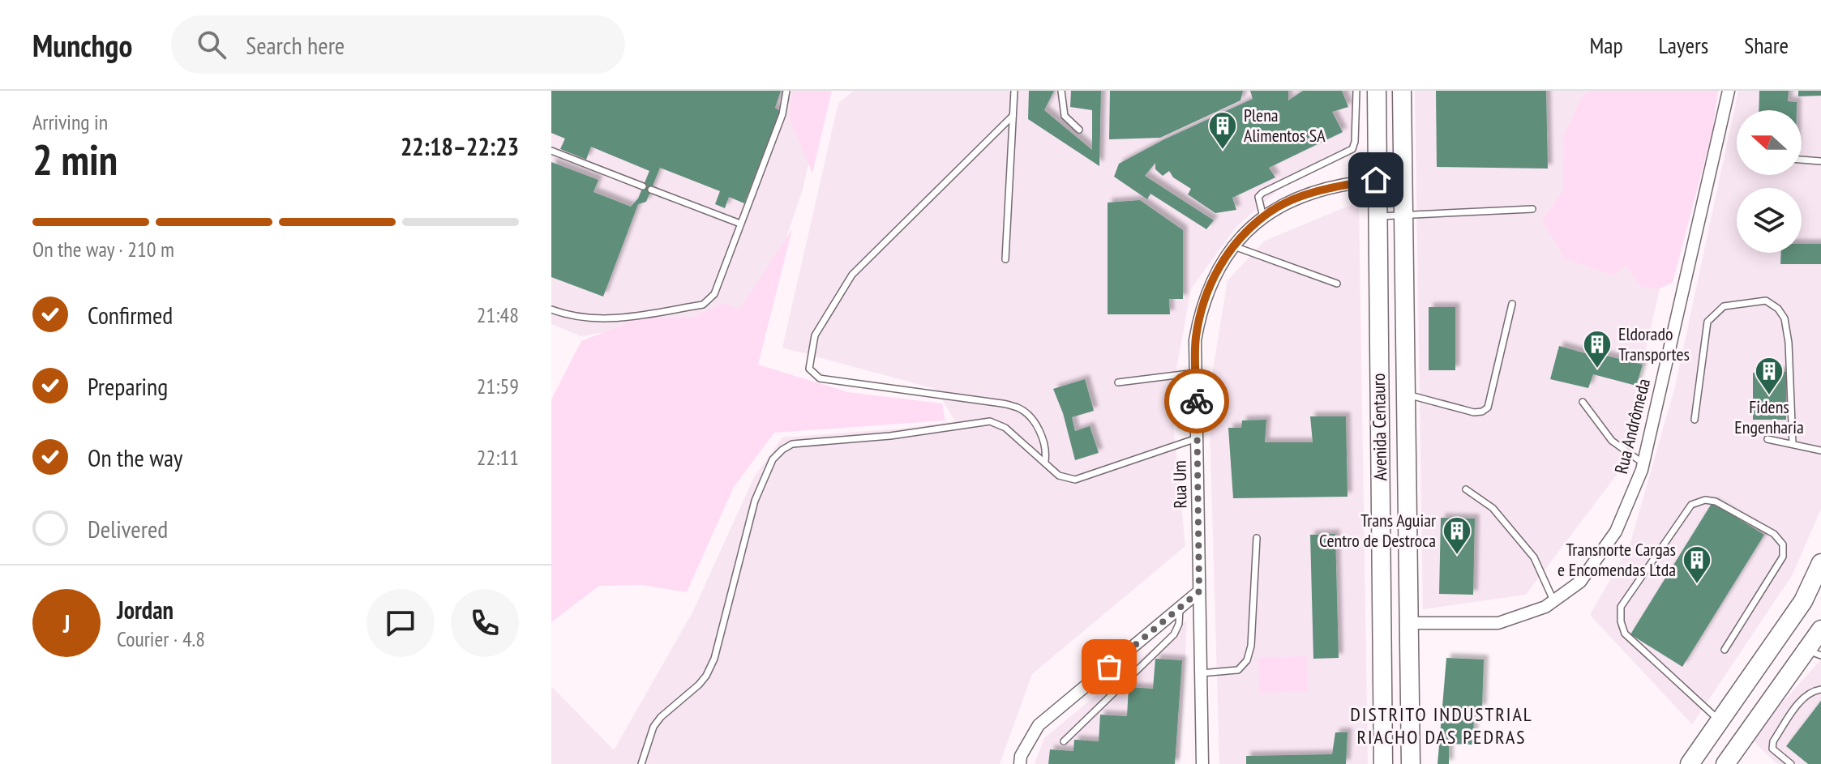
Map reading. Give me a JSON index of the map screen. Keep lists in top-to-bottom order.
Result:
{
  "streets": {
    "street": ["Rua Andrômeda", "Avenida Centauro", "Rua Um"]
  },
  "crossings": [
    ["Rua Andrômeda", "Avenida Centauro"],
    ["Avenida Centauro", "Rua Um"]
  ],
  "districts": ["DISTRITO INDUSTRIAL RIACHO DAS PEDRAS"],
  "places": {
    "building": [
      "Plena Alimentos SA",
      "Eldorado Transportes",
      "Fidens Engenharia",
      "Trans Aguiar Centro de Destroca",
      "Transnorte Cargas e Encomendas Ltda"
    ]
  },
  "north": "left",
  "page": {
    "header": "Munchgo",
    "search": "Search here",
    "nav": ["Map", "Layers", "Share"],
    "heading": ["2 min", "Arriving in", "22:18–22:23"],
    "panel": ["Jordan", "Courier · 4.8"],
    "bar": "On the way · 210 m",
    "list": [
      ["Confirmed", "21:48"],
      ["Preparing", "21:59"],
      ["On the way", "22:11"],
      "Delivered"
    ],
    "round": "J"
  }
}
